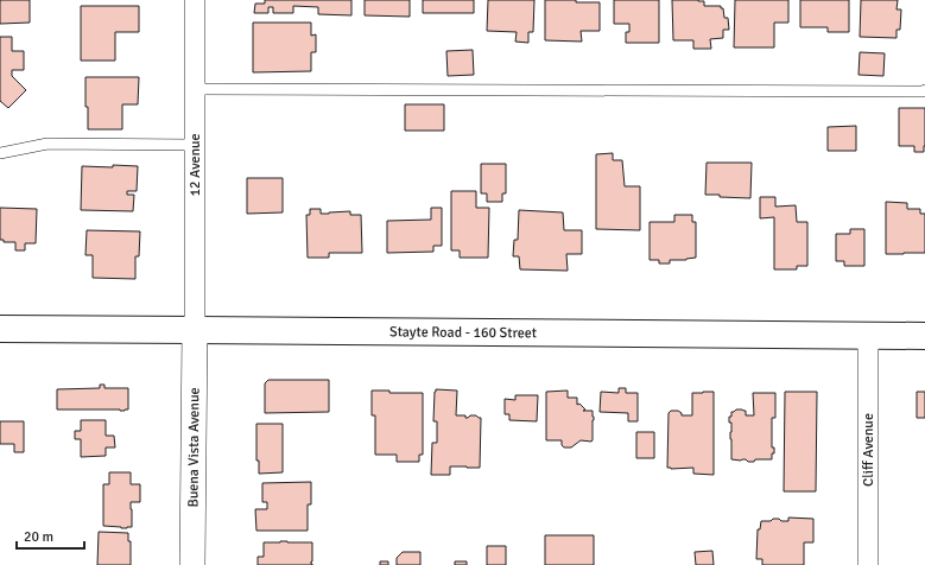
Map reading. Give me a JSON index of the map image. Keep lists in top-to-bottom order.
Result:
{
  "streets": {
    "main road": ["Stayte Road - 160 Street"],
    "street": ["12 Avenue", "Buena Vista Avenue", "Cliff Avenue"]
  },
  "crossings": [
    ["12 Avenue", "Stayte Road - 160 Street"],
    ["12 Avenue", "Buena Vista Avenue"],
    ["Stayte Road - 160 Street", "Buena Vista Avenue"],
    ["Stayte Road - 160 Street", "Cliff Avenue"]
  ],
  "scale_bar": "20 m"
}
